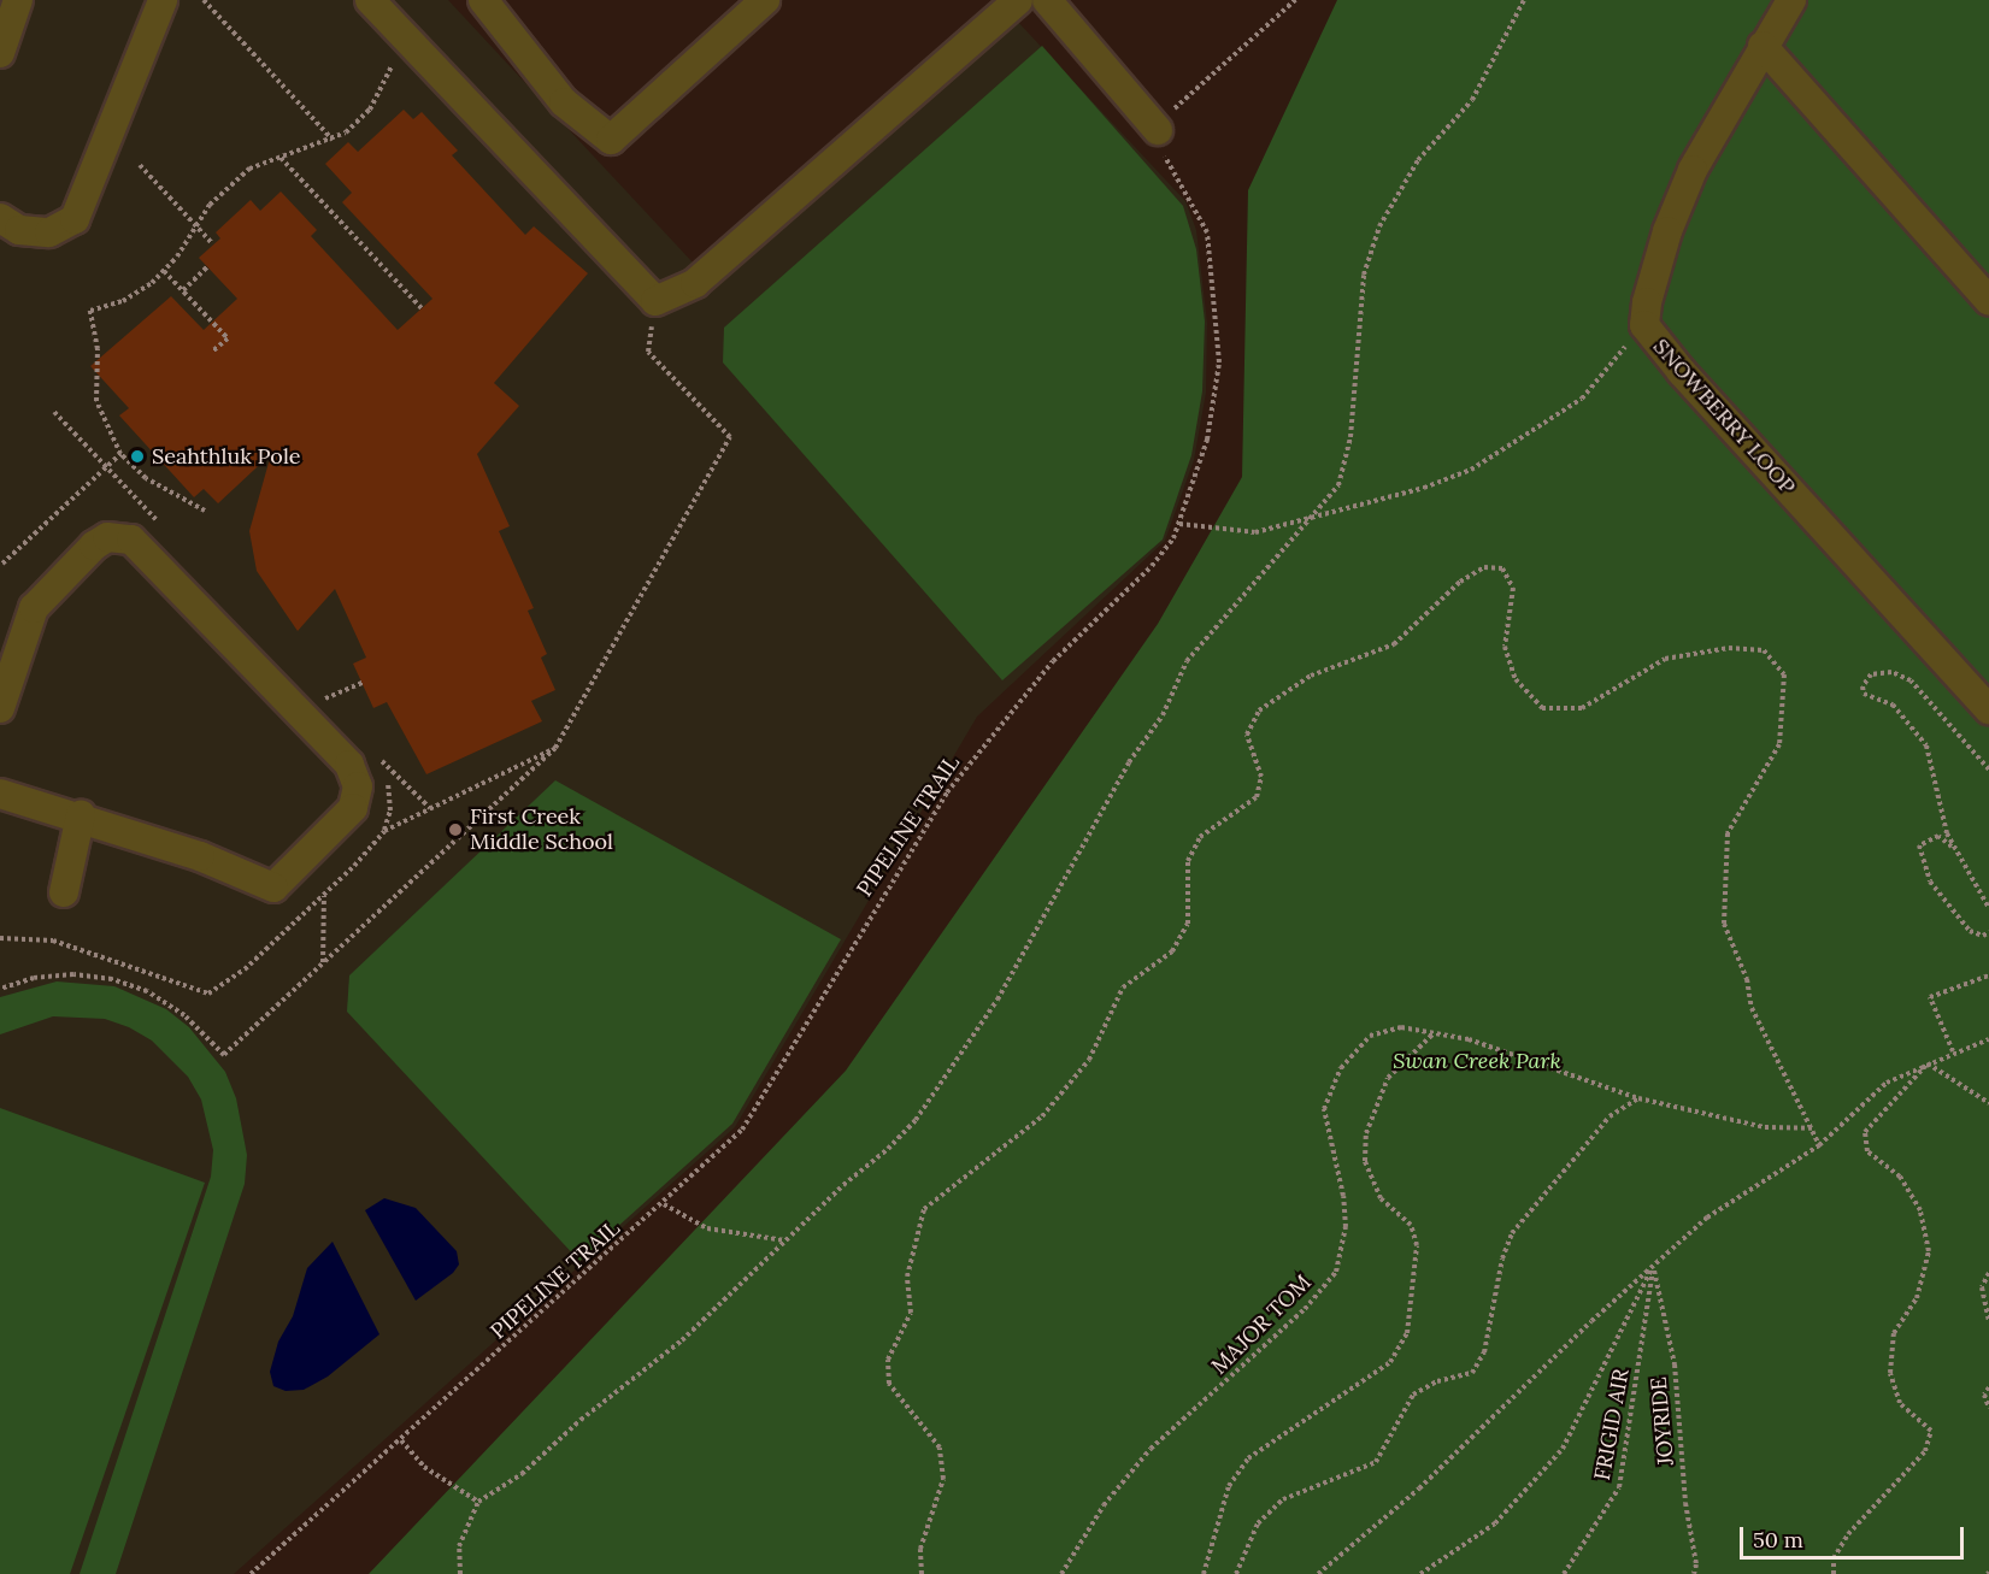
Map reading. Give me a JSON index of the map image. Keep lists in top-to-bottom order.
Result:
{
  "streets": {
    "street": ["SNOWBERRY LOOP"],
    "path": [
      "PIPELINE TRAIL",
      "MAJOR TOM",
      "JOYRIDE",
      "FRIGID AIR"
    ]
  },
  "crossings": [
    ["JOYRIDE", "FRIGID AIR"]
  ],
  "parks": ["Swan Creek Park"],
  "places": ["Seahthluk Pole", "First Creek Middle School"],
  "scale_bar": "50 m"
}
